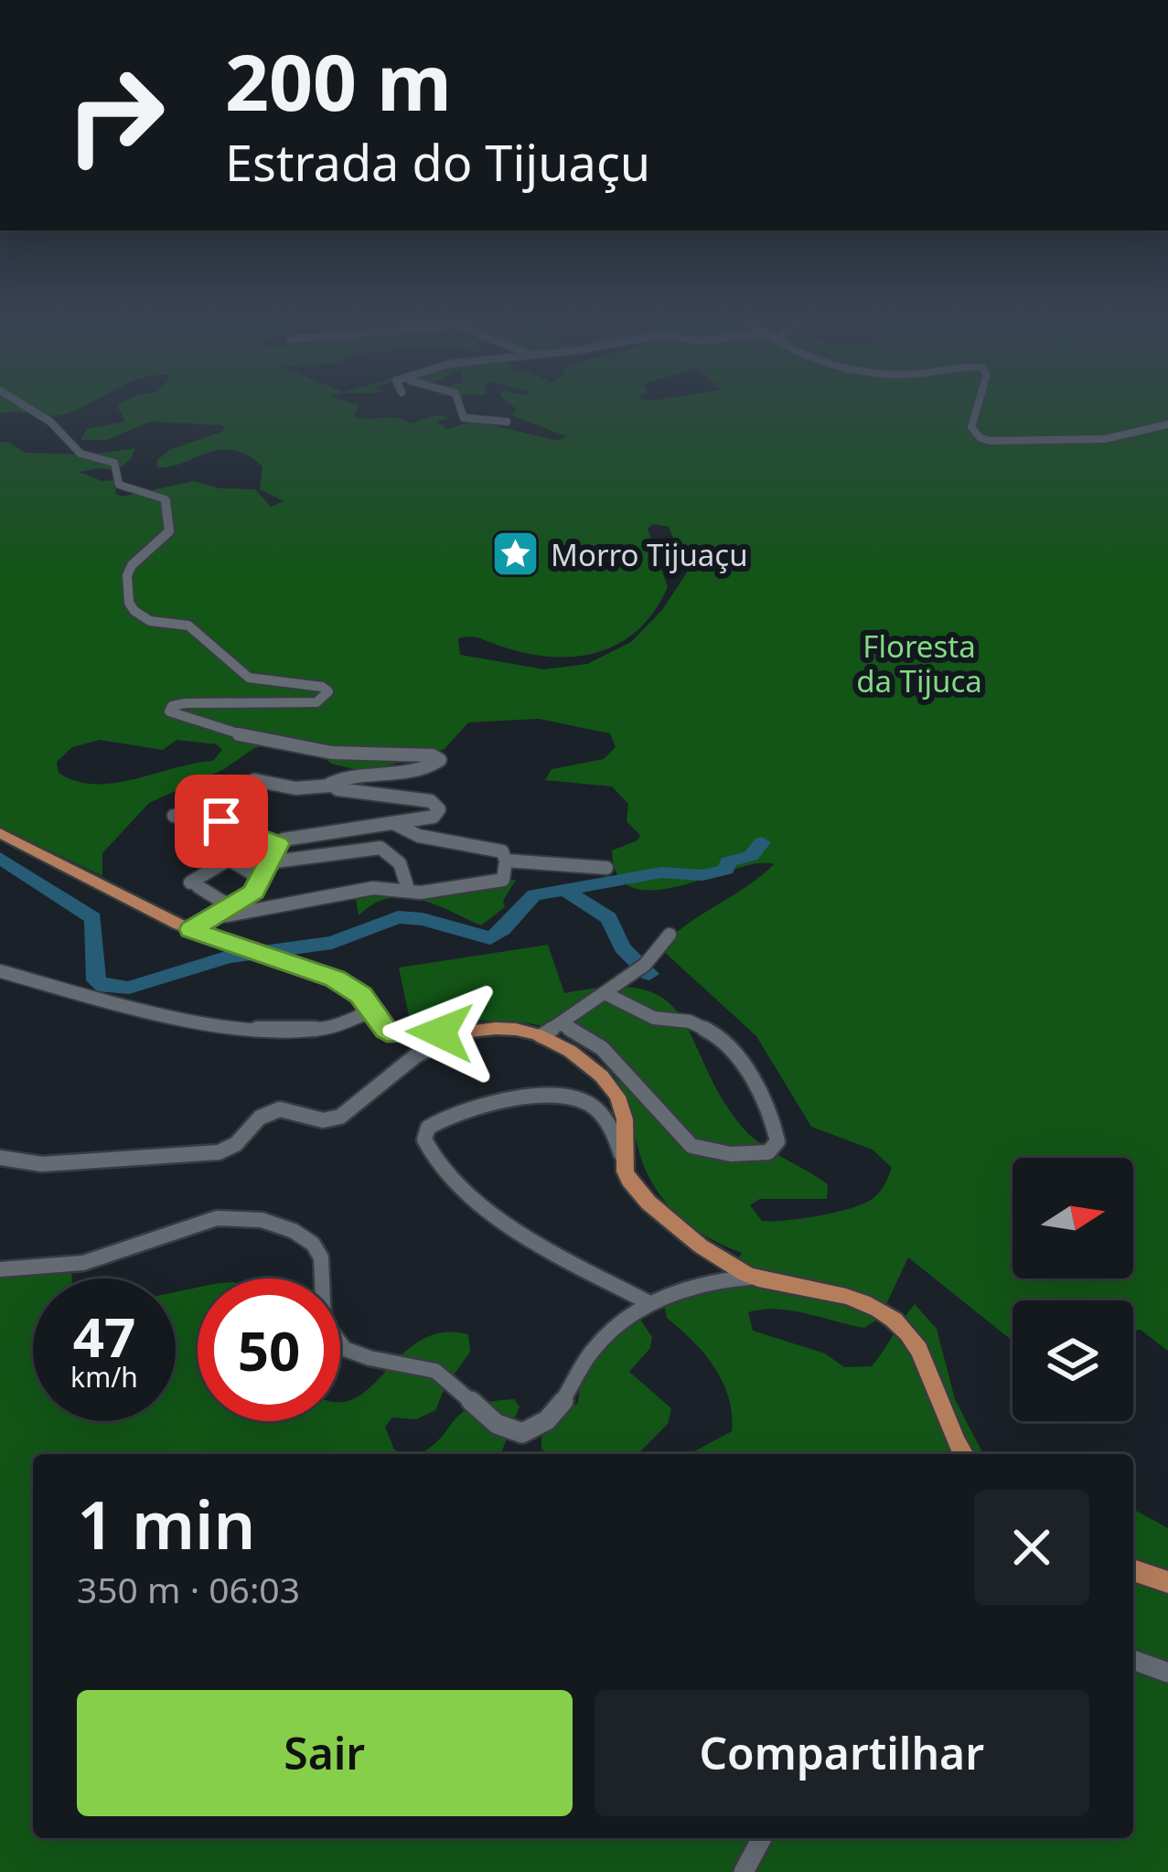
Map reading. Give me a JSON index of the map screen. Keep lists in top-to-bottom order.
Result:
{
  "parks": ["Floresta da Tijuca"],
  "places": {
    "place": ["Morro Tijuaçu"]
  },
  "north": "right",
  "page": {
    "turn": ["200 m", "Estrada do Tijuaçu"],
    "speed": "47 km/h",
    "limit": "50",
    "heading": ["1 min", "350 m · 06:03"],
    "buttons": ["Sair", "Compartilhar"]
  }
}
